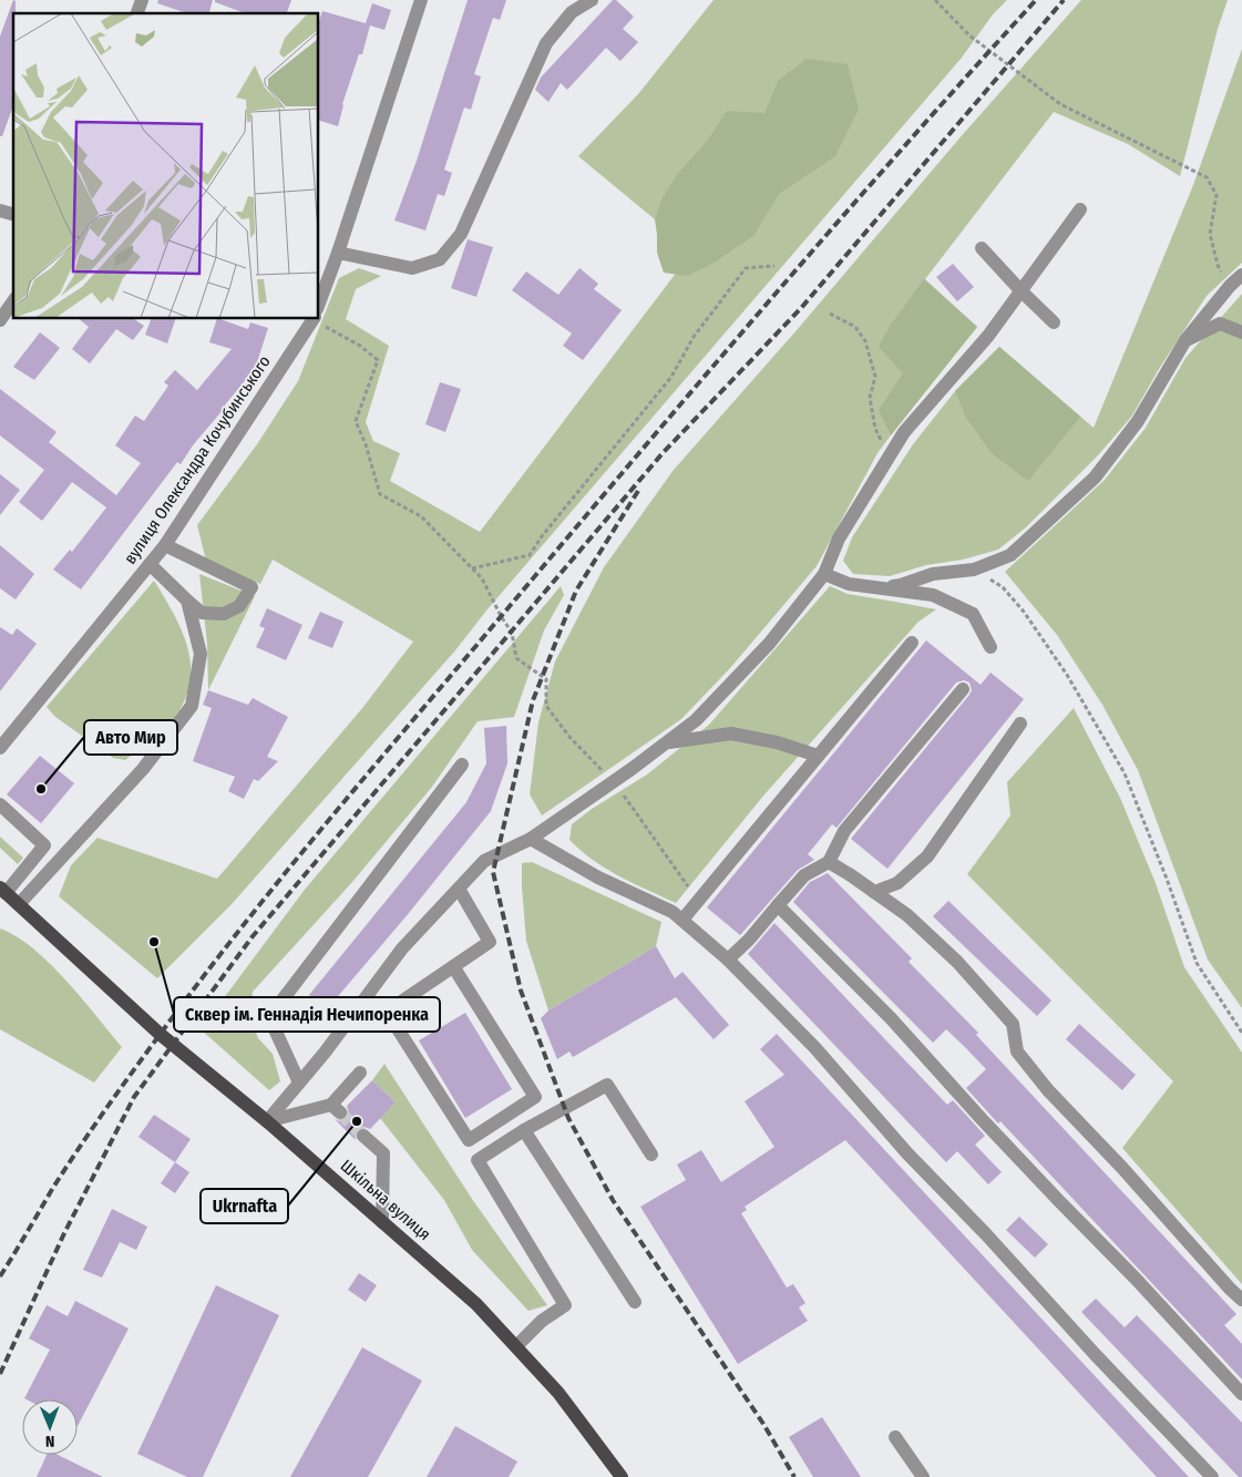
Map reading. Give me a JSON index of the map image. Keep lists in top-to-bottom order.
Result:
{
  "streets": {
    "main road": ["Шкільна вулиця"],
    "street": ["вулиця Олександра Кочубинського"]
  },
  "places": ["Авто Мир", "Сквер ім. Геннадія Нечипоренка", "Ukrnafta"],
  "north": "bottom"
}
